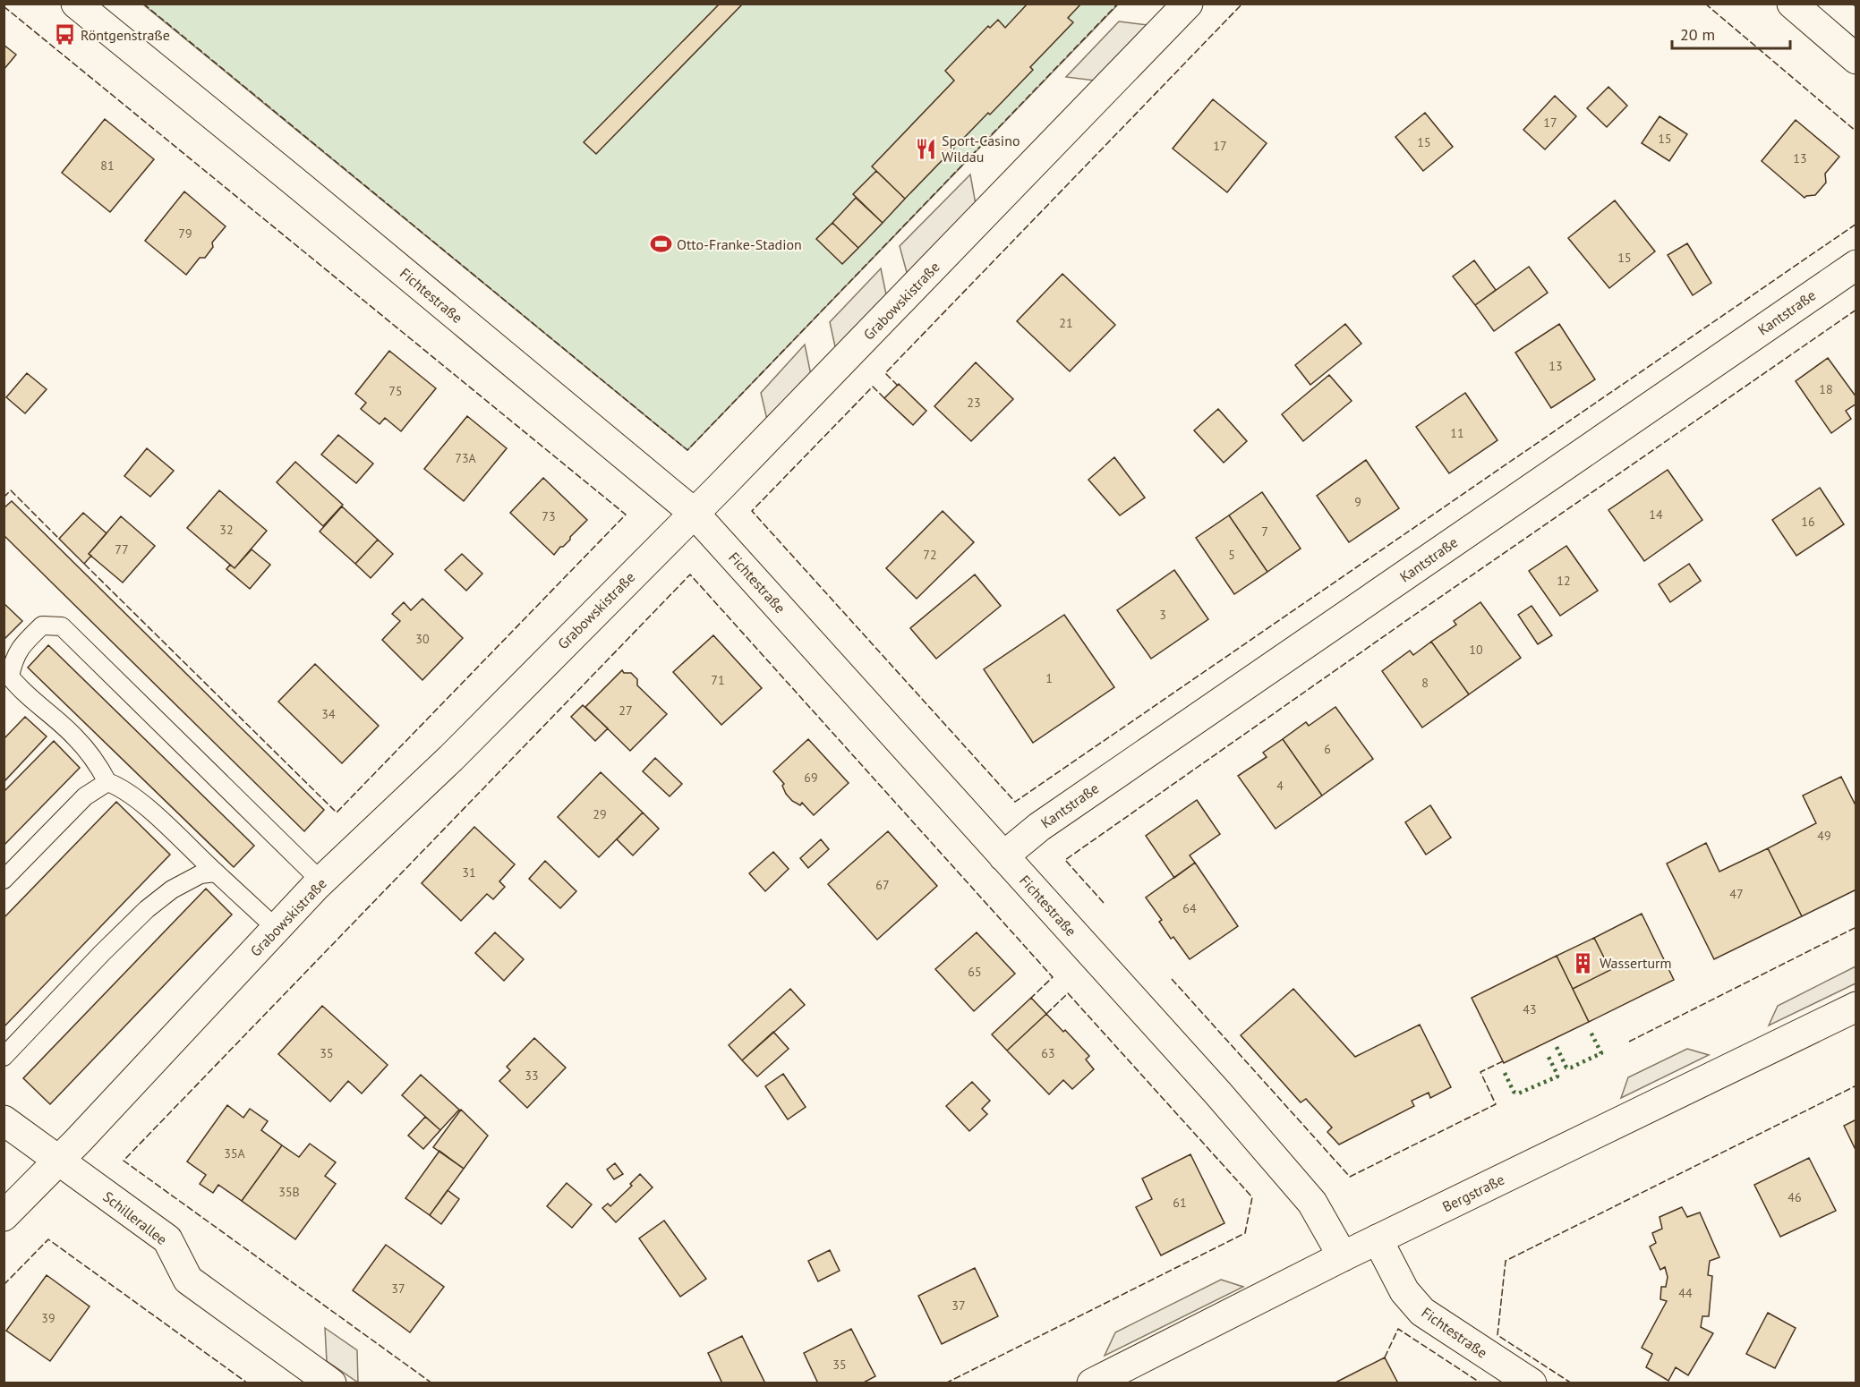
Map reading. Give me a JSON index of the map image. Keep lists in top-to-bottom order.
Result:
{
  "streets": {
    "street": [
      "Fichtestraße",
      "Grabowskistraße",
      "Kantstraße",
      "Bergstraße",
      "Schillerallee"
    ]
  },
  "crossings": [
    ["Fichtestraße", "Grabowskistraße"],
    ["Fichtestraße", "Kantstraße"],
    ["Fichtestraße", "Bergstraße"],
    ["Grabowskistraße", "Schillerallee"]
  ],
  "places": {
    "bus stop": ["Röntgenstraße"],
    "restaurant": ["Sport-Casino Wildau"],
    "sports": ["Otto-Franke-Stadion"],
    "building": ["Wasserturm"]
  },
  "house_numbers": [
    "17",
    "15",
    "15",
    "17",
    "13",
    "81",
    "79",
    "15",
    "21",
    "13",
    "18",
    "75",
    "23",
    "11",
    "73A",
    "9",
    "14",
    "73",
    "16",
    "32",
    "7",
    "77",
    "72",
    "5",
    "12",
    "3",
    "30",
    "10",
    "1",
    "71",
    "8",
    "27",
    "34",
    "6",
    "69",
    "4",
    "29",
    "49",
    "31",
    "67",
    "47",
    "64",
    "65",
    "43",
    "35",
    "63",
    "33",
    "35A",
    "35B",
    "46",
    "61",
    "37",
    "44",
    "37",
    "39",
    "35"
  ],
  "scale_bar": "20 m"
}
